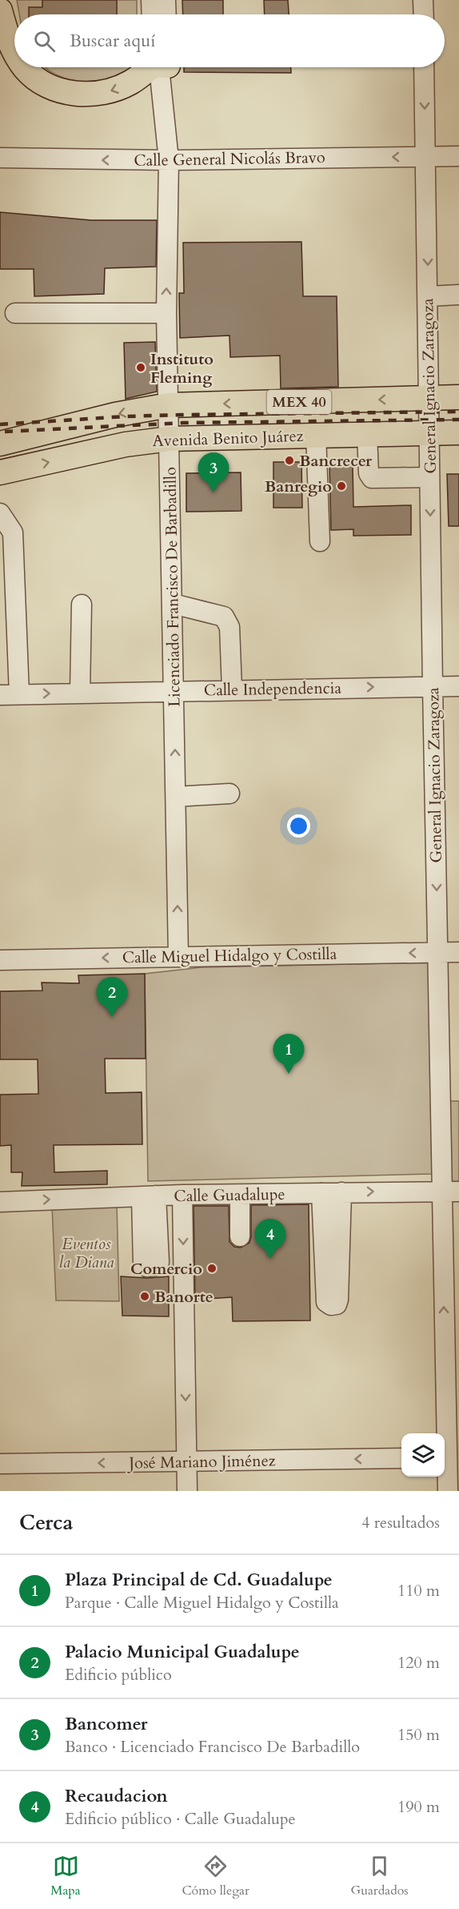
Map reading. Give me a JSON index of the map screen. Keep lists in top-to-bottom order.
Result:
{
  "streets": {
    "main road": ["MEX 40", "Avenida Benito Juárez"],
    "street": [
      "Calle General Nicolás Bravo",
      "General Ignacio Zaragoza",
      "Licenciado Francisco De Barbadillo",
      "Calle Independencia",
      "Calle Miguel Hidalgo y Costilla",
      "Calle Guadalupe",
      "José Mariano Jiménez"
    ]
  },
  "crossings": [
    ["Calle General Nicolás Bravo", "General Ignacio Zaragoza"],
    ["Calle General Nicolás Bravo", "Licenciado Francisco De Barbadillo"],
    ["General Ignacio Zaragoza", "Avenida Benito Juárez"],
    ["General Ignacio Zaragoza", "Calle Independencia"],
    ["General Ignacio Zaragoza", "Calle Miguel Hidalgo y Costilla"],
    ["General Ignacio Zaragoza", "Calle Guadalupe"],
    ["Avenida Benito Juárez", "Licenciado Francisco De Barbadillo"],
    ["Licenciado Francisco De Barbadillo", "Calle Independencia"],
    ["Licenciado Francisco De Barbadillo", "Calle Miguel Hidalgo y Costilla"]
  ],
  "one_way": [
    "Licenciado Francisco De Barbadillo",
    "Calle Independencia",
    "Calle Miguel Hidalgo y Costilla",
    "Calle Guadalupe",
    "José Mariano Jiménez"
  ],
  "parks": ["Eventos la Diana"],
  "places": [
    "Instituto Fleming",
    "Bancrecer",
    "Banregio",
    "Comercio",
    "Banorte"
  ],
  "page": {
    "search": "Buscar aquí",
    "pins": [
      "3",
      "2",
      "1",
      "4"
    ],
    "heading": ["Cerca", "4 resultados"],
    "list": [
      {
        "mark": "1",
        "name": "Plaza Principal de Cd. Guadalupe",
        "note": "Parque · Calle Miguel Hidalgo y Costilla",
        "value": "110 m"
      },
      {
        "mark": "2",
        "name": "Palacio Municipal Guadalupe",
        "note": "Edificio público",
        "value": "120 m"
      },
      {
        "mark": "3",
        "name": "Bancomer",
        "note": "Banco · Licenciado Francisco De Barbadillo",
        "value": "150 m"
      },
      {
        "mark": "4",
        "name": "Recaudacion",
        "note": "Edificio público · Calle Guadalupe",
        "value": "190 m"
      }
    ],
    "nav": ["Mapa", "Cómo llegar", "Guardados"]
  }
}
